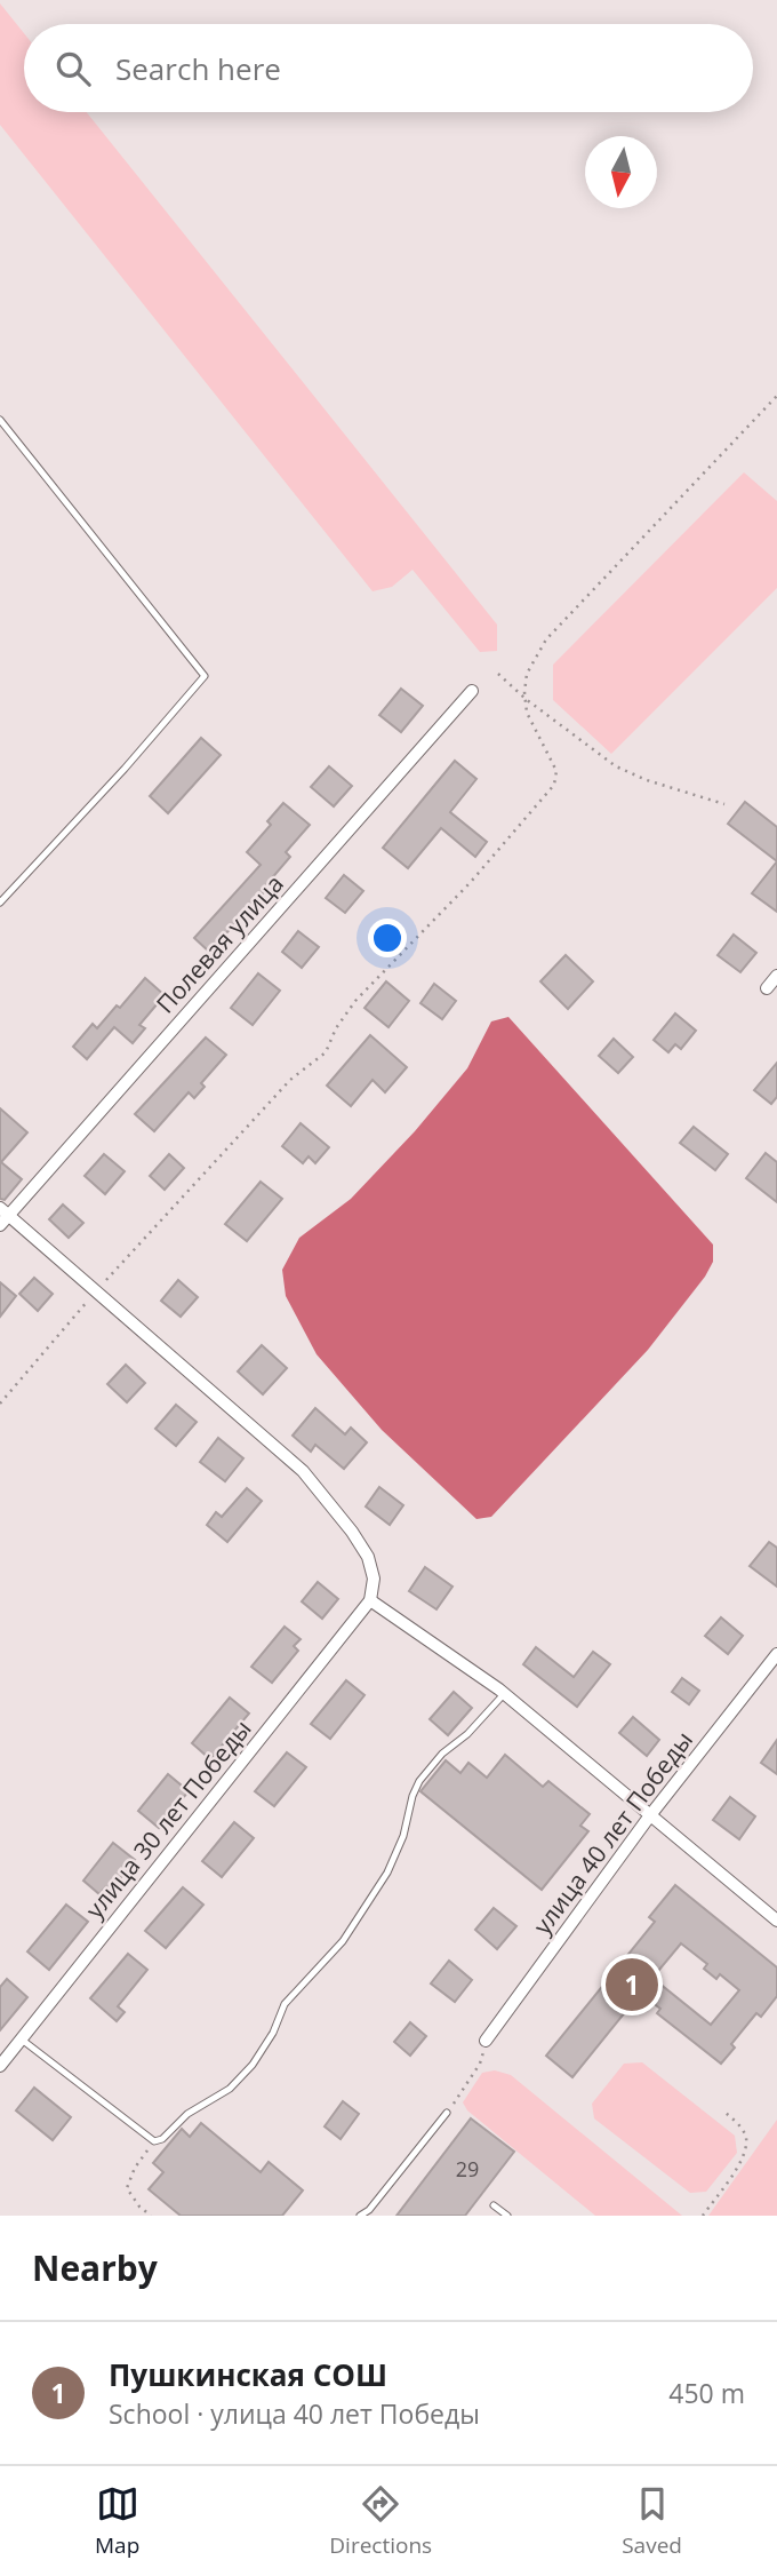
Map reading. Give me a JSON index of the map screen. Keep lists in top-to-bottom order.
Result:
{
  "streets": {
    "street": ["Полевая улица", "улица 30 лет Победы", "улица 40 лет Победы"]
  },
  "house_numbers": ["29"],
  "north": "bottom",
  "page": {
    "search": "Search here",
    "pins": "1",
    "heading": "Nearby",
    "list": [
      {
        "mark": "1",
        "name": "Пушкинская СОШ",
        "note": "School · улица 40 лет Победы",
        "value": "450 m"
      }
    ],
    "nav": ["Map", "Directions", "Saved"]
  }
}
